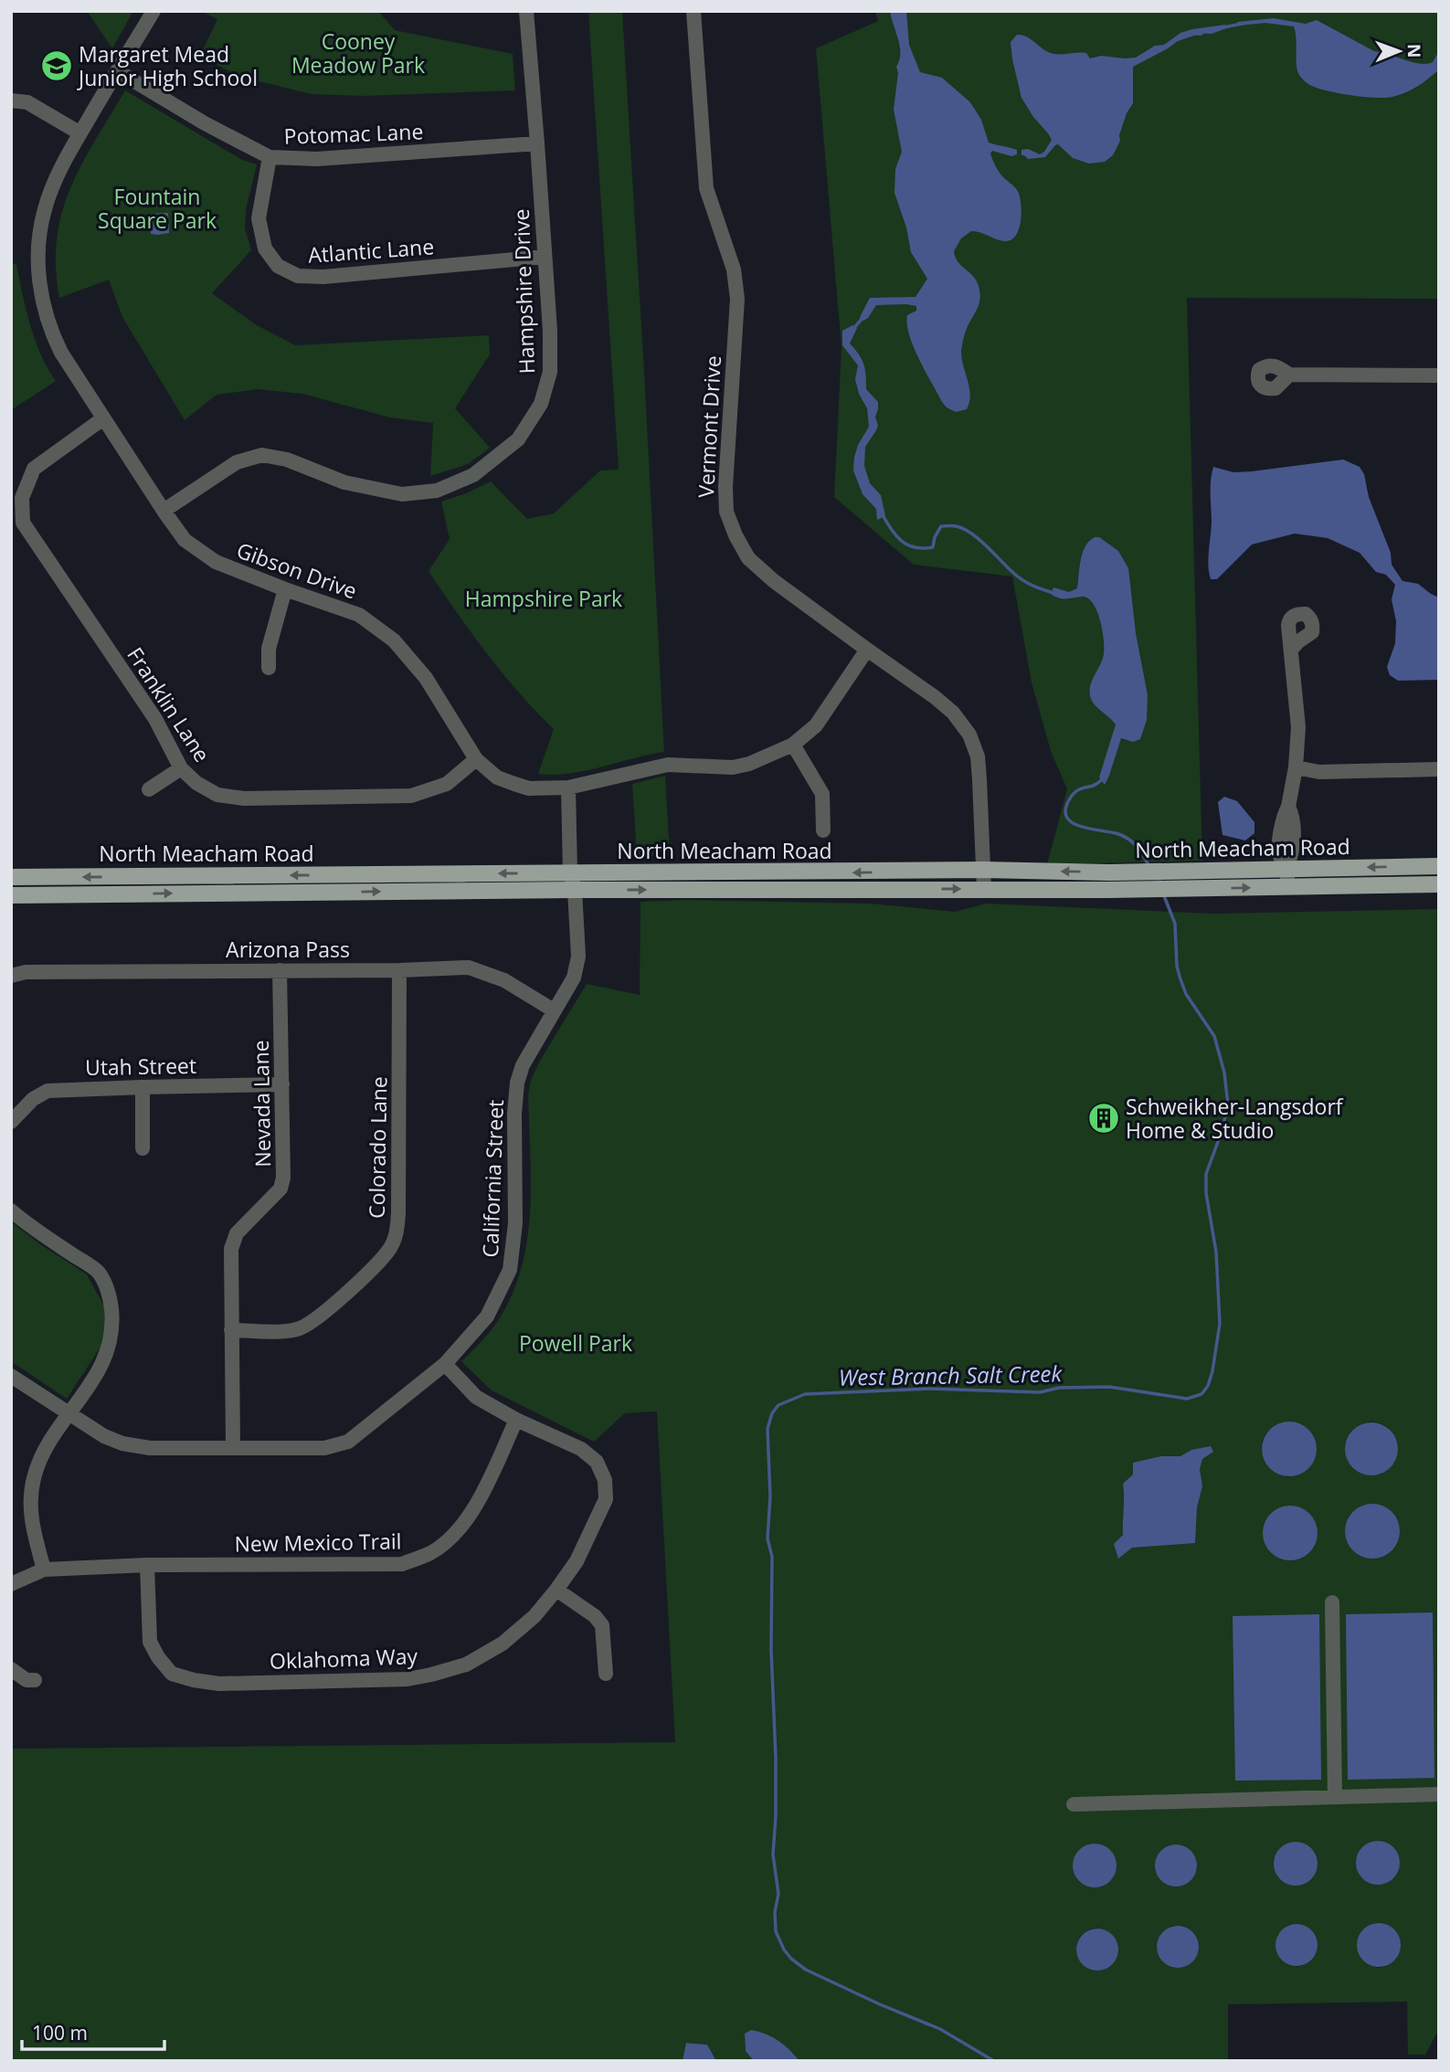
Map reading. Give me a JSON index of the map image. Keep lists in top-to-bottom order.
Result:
{
  "streets": {
    "main road": ["North Meacham Road"],
    "street": [
      "Potomac Lane",
      "Atlantic Lane",
      "Hampshire Drive",
      "Vermont Drive",
      "Gibson Drive",
      "Franklin Lane",
      "Arizona Pass",
      "Utah Street",
      "Nevada Lane",
      "Colorado Lane",
      "California Street",
      "New Mexico Trail",
      "Oklahoma Way"
    ]
  },
  "crossings": [
    ["Potomac Lane", "Atlantic Lane"],
    ["Potomac Lane", "Hampshire Drive"],
    ["Potomac Lane", "Gibson Drive"],
    ["Atlantic Lane", "Hampshire Drive"],
    ["Hampshire Drive", "Gibson Drive"],
    ["Vermont Drive", "Gibson Drive"],
    ["Vermont Drive", "North Meacham Road"],
    ["Gibson Drive", "Franklin Lane"],
    ["Gibson Drive", "California Street"],
    ["North Meacham Road", "California Street"],
    ["Arizona Pass", "Nevada Lane"],
    ["Arizona Pass", "Colorado Lane"],
    ["Arizona Pass", "California Street"],
    ["Utah Street", "Nevada Lane"],
    ["Nevada Lane", "Colorado Lane"],
    ["Nevada Lane", "California Street"],
    ["New Mexico Trail", "Oklahoma Way"]
  ],
  "water": ["West Branch Salt Creek"],
  "parks": [
    "Cooney Meadow Park",
    "Fountain Square Park",
    "Hampshire Park",
    "Powell Park"
  ],
  "places": {
    "school or university": ["Margaret Mead Junior High School"],
    "building": ["Schweikher-Langsdorf Home & Studio"]
  },
  "scale_bar": "100 m",
  "north": "right"
}
